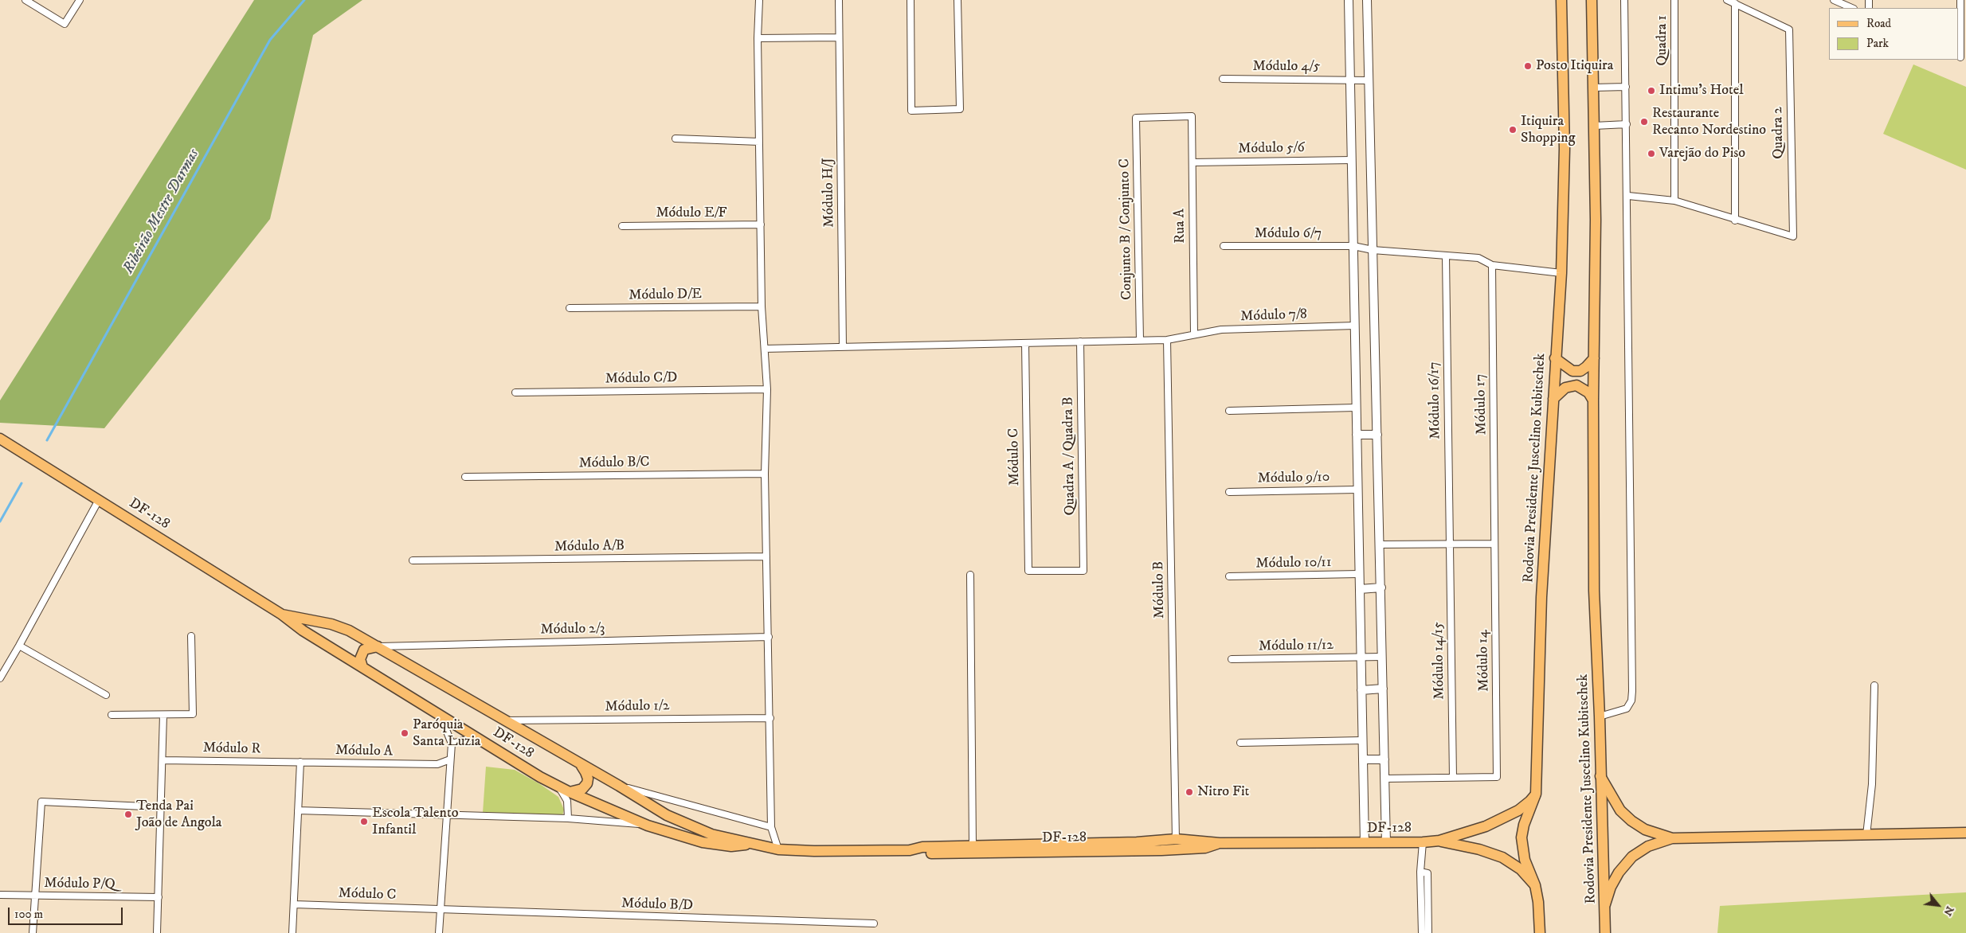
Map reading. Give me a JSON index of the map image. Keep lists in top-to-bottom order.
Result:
{
  "streets": {
    "main road": ["Rodovia Presidente Juscelino Kubitschek", "DF-128"],
    "street": [
      "Quadra 1",
      "Módulo 4/5",
      "Quadra 2",
      "Módulo 5/6",
      "Módulo H/J",
      "Módulo E/F",
      "Rua A",
      "Conjunto B / Conjunto C",
      "Módulo 6/7",
      "Módulo D/E",
      "Módulo 7/8",
      "Módulo C/D",
      "Módulo 16/17",
      "Módulo 17",
      "Quadra A / Quadra B",
      "Módulo C",
      "Módulo B/C",
      "Módulo 9/10",
      "Módulo A/B",
      "Módulo 10/11",
      "Módulo B",
      "Módulo 2/3",
      "Módulo 11/12",
      "Módulo 14/15",
      "Módulo 14",
      "Módulo 1/2",
      "Módulo R",
      "Módulo A",
      "Módulo P/Q",
      "Módulo B/D"
    ]
  },
  "crossings": [
    ["Módulo 5/6", "Rua A"],
    ["Módulo H/J", "Módulo 7/8"],
    ["Rua A", "Conjunto B / Conjunto C"],
    ["Rua A", "Módulo 7/8"],
    ["Conjunto B / Conjunto C", "Módulo 7/8"],
    ["Módulo 6/7", "Módulo 16/17"],
    ["Módulo 6/7", "Módulo 17"],
    ["Módulo 6/7", "Rodovia Presidente Juscelino Kubitschek"],
    ["Módulo 7/8", "Quadra A / Quadra B"],
    ["Módulo 7/8", "Módulo C"],
    ["Módulo 7/8", "Módulo B"],
    ["Módulo 16/17", "Módulo 14/15"],
    ["Módulo 17", "Módulo 14"],
    ["Quadra A / Quadra B", "Módulo C"],
    ["Módulo C", "Módulo B/D"],
    ["Rodovia Presidente Juscelino Kubitschek", "DF-128"],
    ["DF-128", "Módulo B"],
    ["DF-128", "Módulo 2/3"],
    ["DF-128", "Módulo 1/2"],
    ["Módulo 14/15", "Módulo 14"],
    ["Módulo R", "Módulo A"]
  ],
  "water": ["Ribeirão Mestre Darmas"],
  "places": [
    "Posto Itiquira",
    "Intimu's Hotel",
    "Restaurante Recanto Nordestino",
    "Itiquira Shopping",
    "Varejão do Piso",
    "Paróquia Santa Luzia",
    "Nitro Fit",
    "Tenda Pai João de Angola",
    "Escola Talento Infantil"
  ],
  "legend": ["Road", "Park"],
  "scale_bar": "100 m",
  "north": "bottom right"
}
